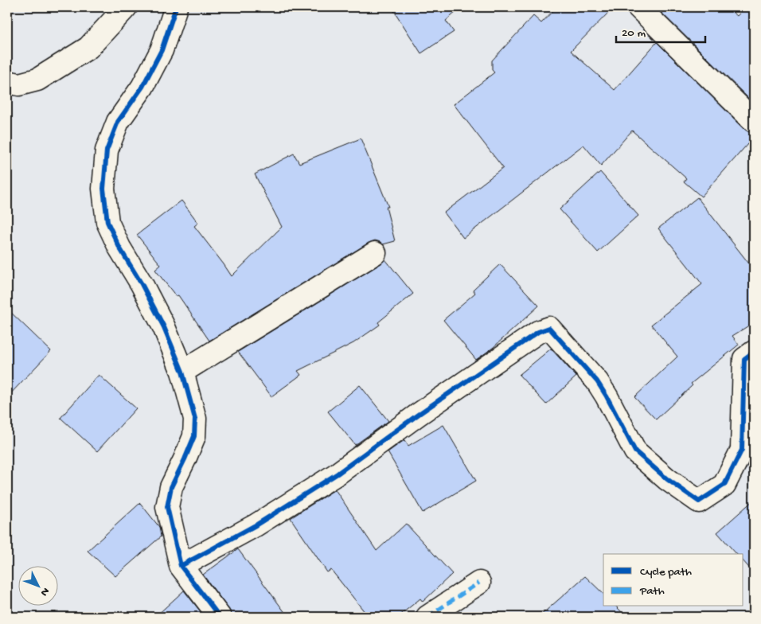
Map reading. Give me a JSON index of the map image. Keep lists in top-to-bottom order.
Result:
{
  "legend": ["Cycle path", "Path"],
  "scale_bar": "20 m",
  "north": "bottom right"
}
